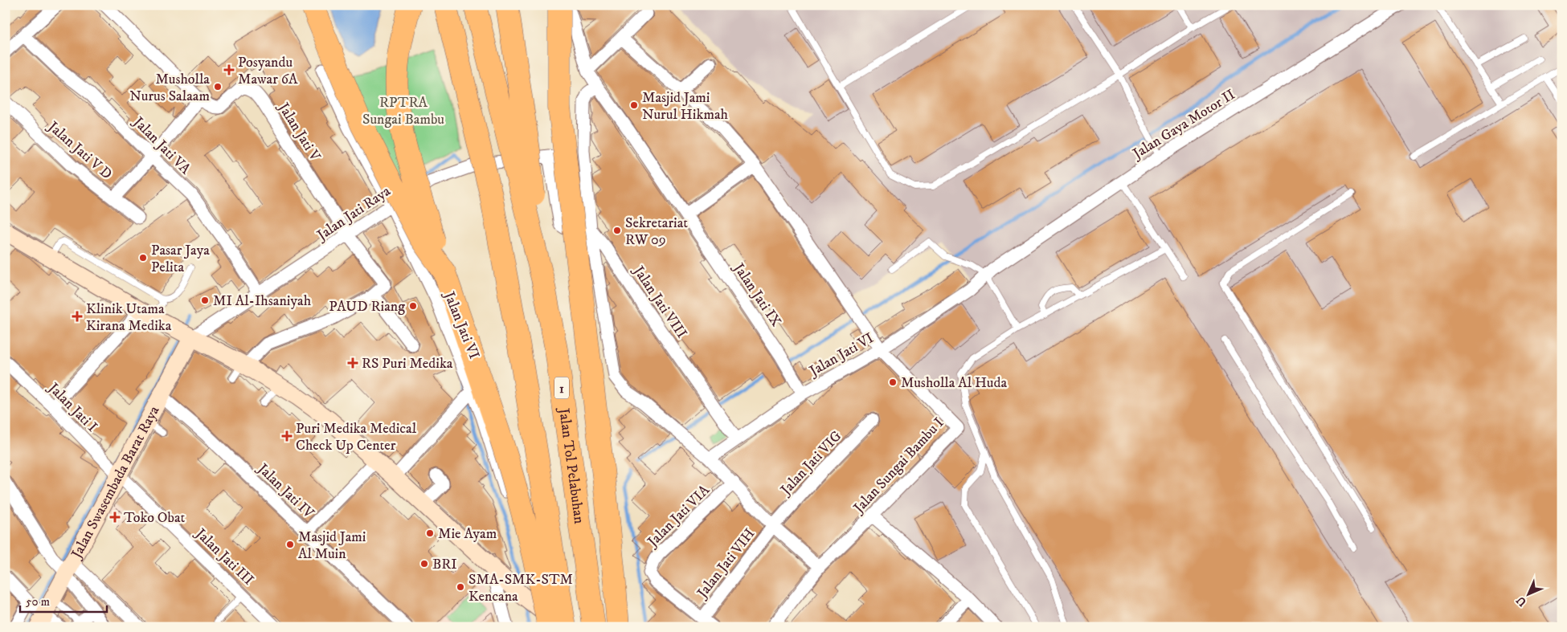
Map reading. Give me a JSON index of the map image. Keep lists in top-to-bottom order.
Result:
{
  "streets": {
    "highway": ["1", "Jalan Tol Pelabuhan"],
    "street": [
      "Jalan Gaya Motor II",
      "Jalan Jati V",
      "Jalan Jati VA",
      "Jalan Jati V D",
      "Jalan Jati Raya",
      "Jalan Jati IX",
      "Jalan Jati VIII",
      "Jalan Jati VI",
      "Jalan Jati I",
      "Jalan Jati VIG",
      "Jalan Sungai Bambu I",
      "Jalan Swasembada Barat Raya",
      "Jalan Jati IV",
      "Jalan Jati VIA",
      "Jalan Jati III",
      "Jalan Jati VIH"
    ]
  },
  "crossings": [
    ["Jalan Gaya Motor II", "Jalan Jati VI"],
    ["Jalan Jati V", "Jalan Jati Raya"],
    ["Jalan Jati VA", "Jalan Jati Raya"],
    ["Jalan Jati Raya", "Jalan Jati VI"],
    ["Jalan Jati Raya", "Jalan Swasembada Barat Raya"],
    ["Jalan Jati IX", "Jalan Jati VI"],
    ["Jalan Jati VIII", "Jalan Jati VI"],
    ["Jalan Jati VI", "Jalan Sungai Bambu I"],
    ["Jalan Jati I", "Jalan Swasembada Barat Raya"],
    ["Jalan Jati I", "Jalan Jati III"],
    ["Jalan Jati VIG", "Jalan Jati VIH"],
    ["Jalan Swasembada Barat Raya", "Jalan Jati IV"],
    ["Jalan Swasembada Barat Raya", "Jalan Jati III"],
    ["Jalan Jati VIA", "Jalan Jati VIH"]
  ],
  "parks": ["RPTRA Sungai Bambu"],
  "places": {
    "health": [
      "Posyandu Mawar 6A",
      "Klinik Utama Kirana Medika",
      "RS Puri Medika",
      "Puri Medika Medical Check Up Center",
      "Toko Obat"
    ],
    "other": [
      "Musholla Nurus Salaam",
      "Masjid Jami Nurul Hikmah",
      "Sekretariat RW 09",
      "Pasar Jaya Pelita",
      "MI Al-Ihsaniyah",
      "PAUD Riang",
      "Musholla Al Huda",
      "Mie Ayam",
      "Masjid Jami Al Muin",
      "BRI",
      "SMA-SMK-STM Kencana"
    ]
  },
  "scale_bar": "50 m",
  "north": "bottom left"
}
